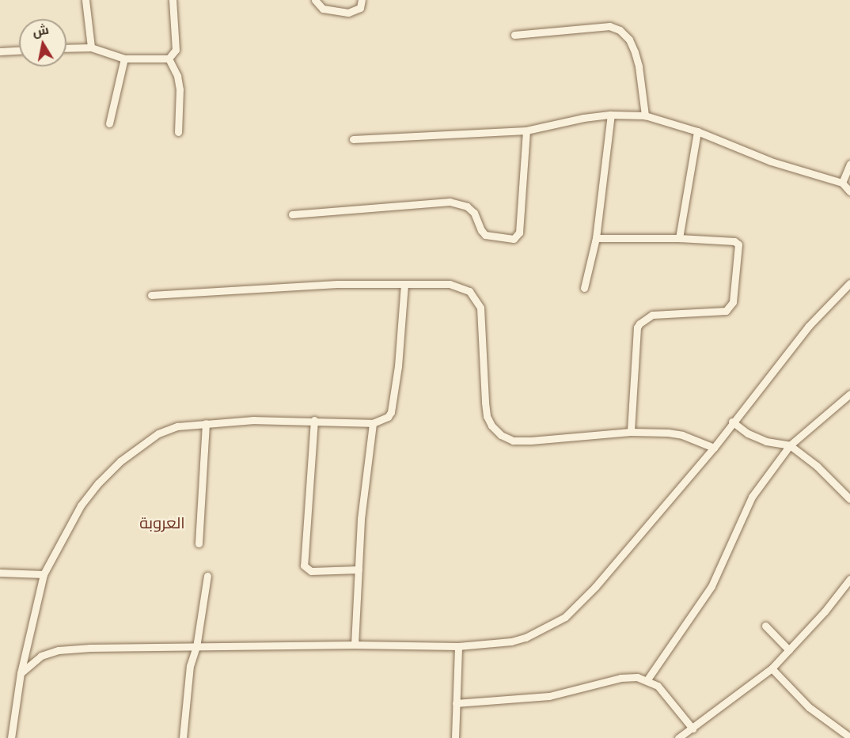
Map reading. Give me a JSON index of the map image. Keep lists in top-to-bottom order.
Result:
{
  "districts": ["العروبة"],
  "north": "top"
}
